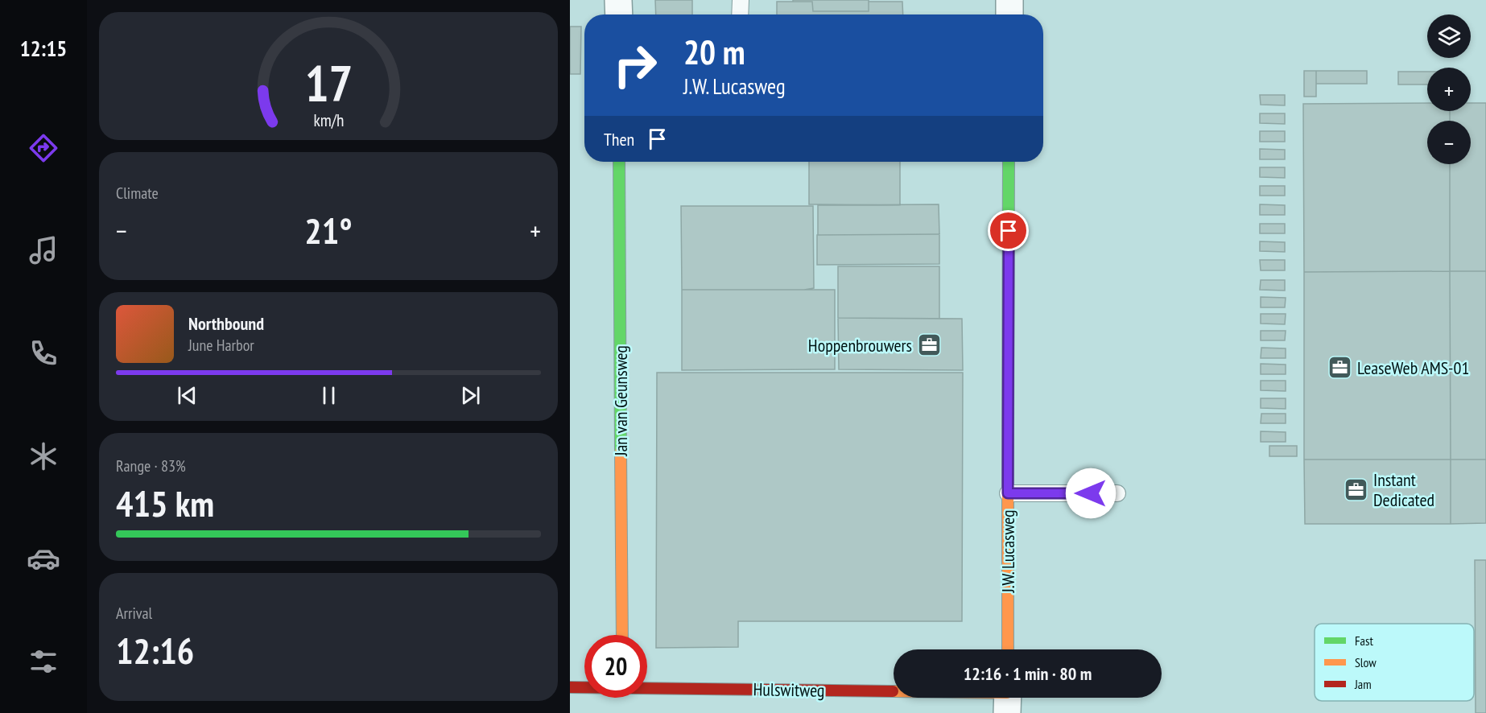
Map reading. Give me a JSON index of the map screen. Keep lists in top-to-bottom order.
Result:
{
  "streets": {
    "street": ["Jan van Geunsweg", "J.W. Lucasweg", "Hulswitweg"]
  },
  "places": {
    "office": ["Hoppenbrouwers", "LeaseWeb AMS-01", "Instant Dedicated"]
  },
  "legend": ["Fast", "Slow", "Jam"],
  "page": {
    "tabs": "12:15",
    "map_buttons": ["+", "−"],
    "turn": ["20 m", "J.W. Lucasweg"],
    "then": "Then",
    "tile": [
      "Climate",
      ["Range · 83%", "415 km"],
      ["Arrival", "12:16"]
    ],
    "heat": ["−", "21°", "+"],
    "song": ["Northbound", "June Harbor"],
    "limit": "20",
    "trip": "12:16 · 1 min · 80 m",
    "gauge": ["17", "km/h"]
  }
}
